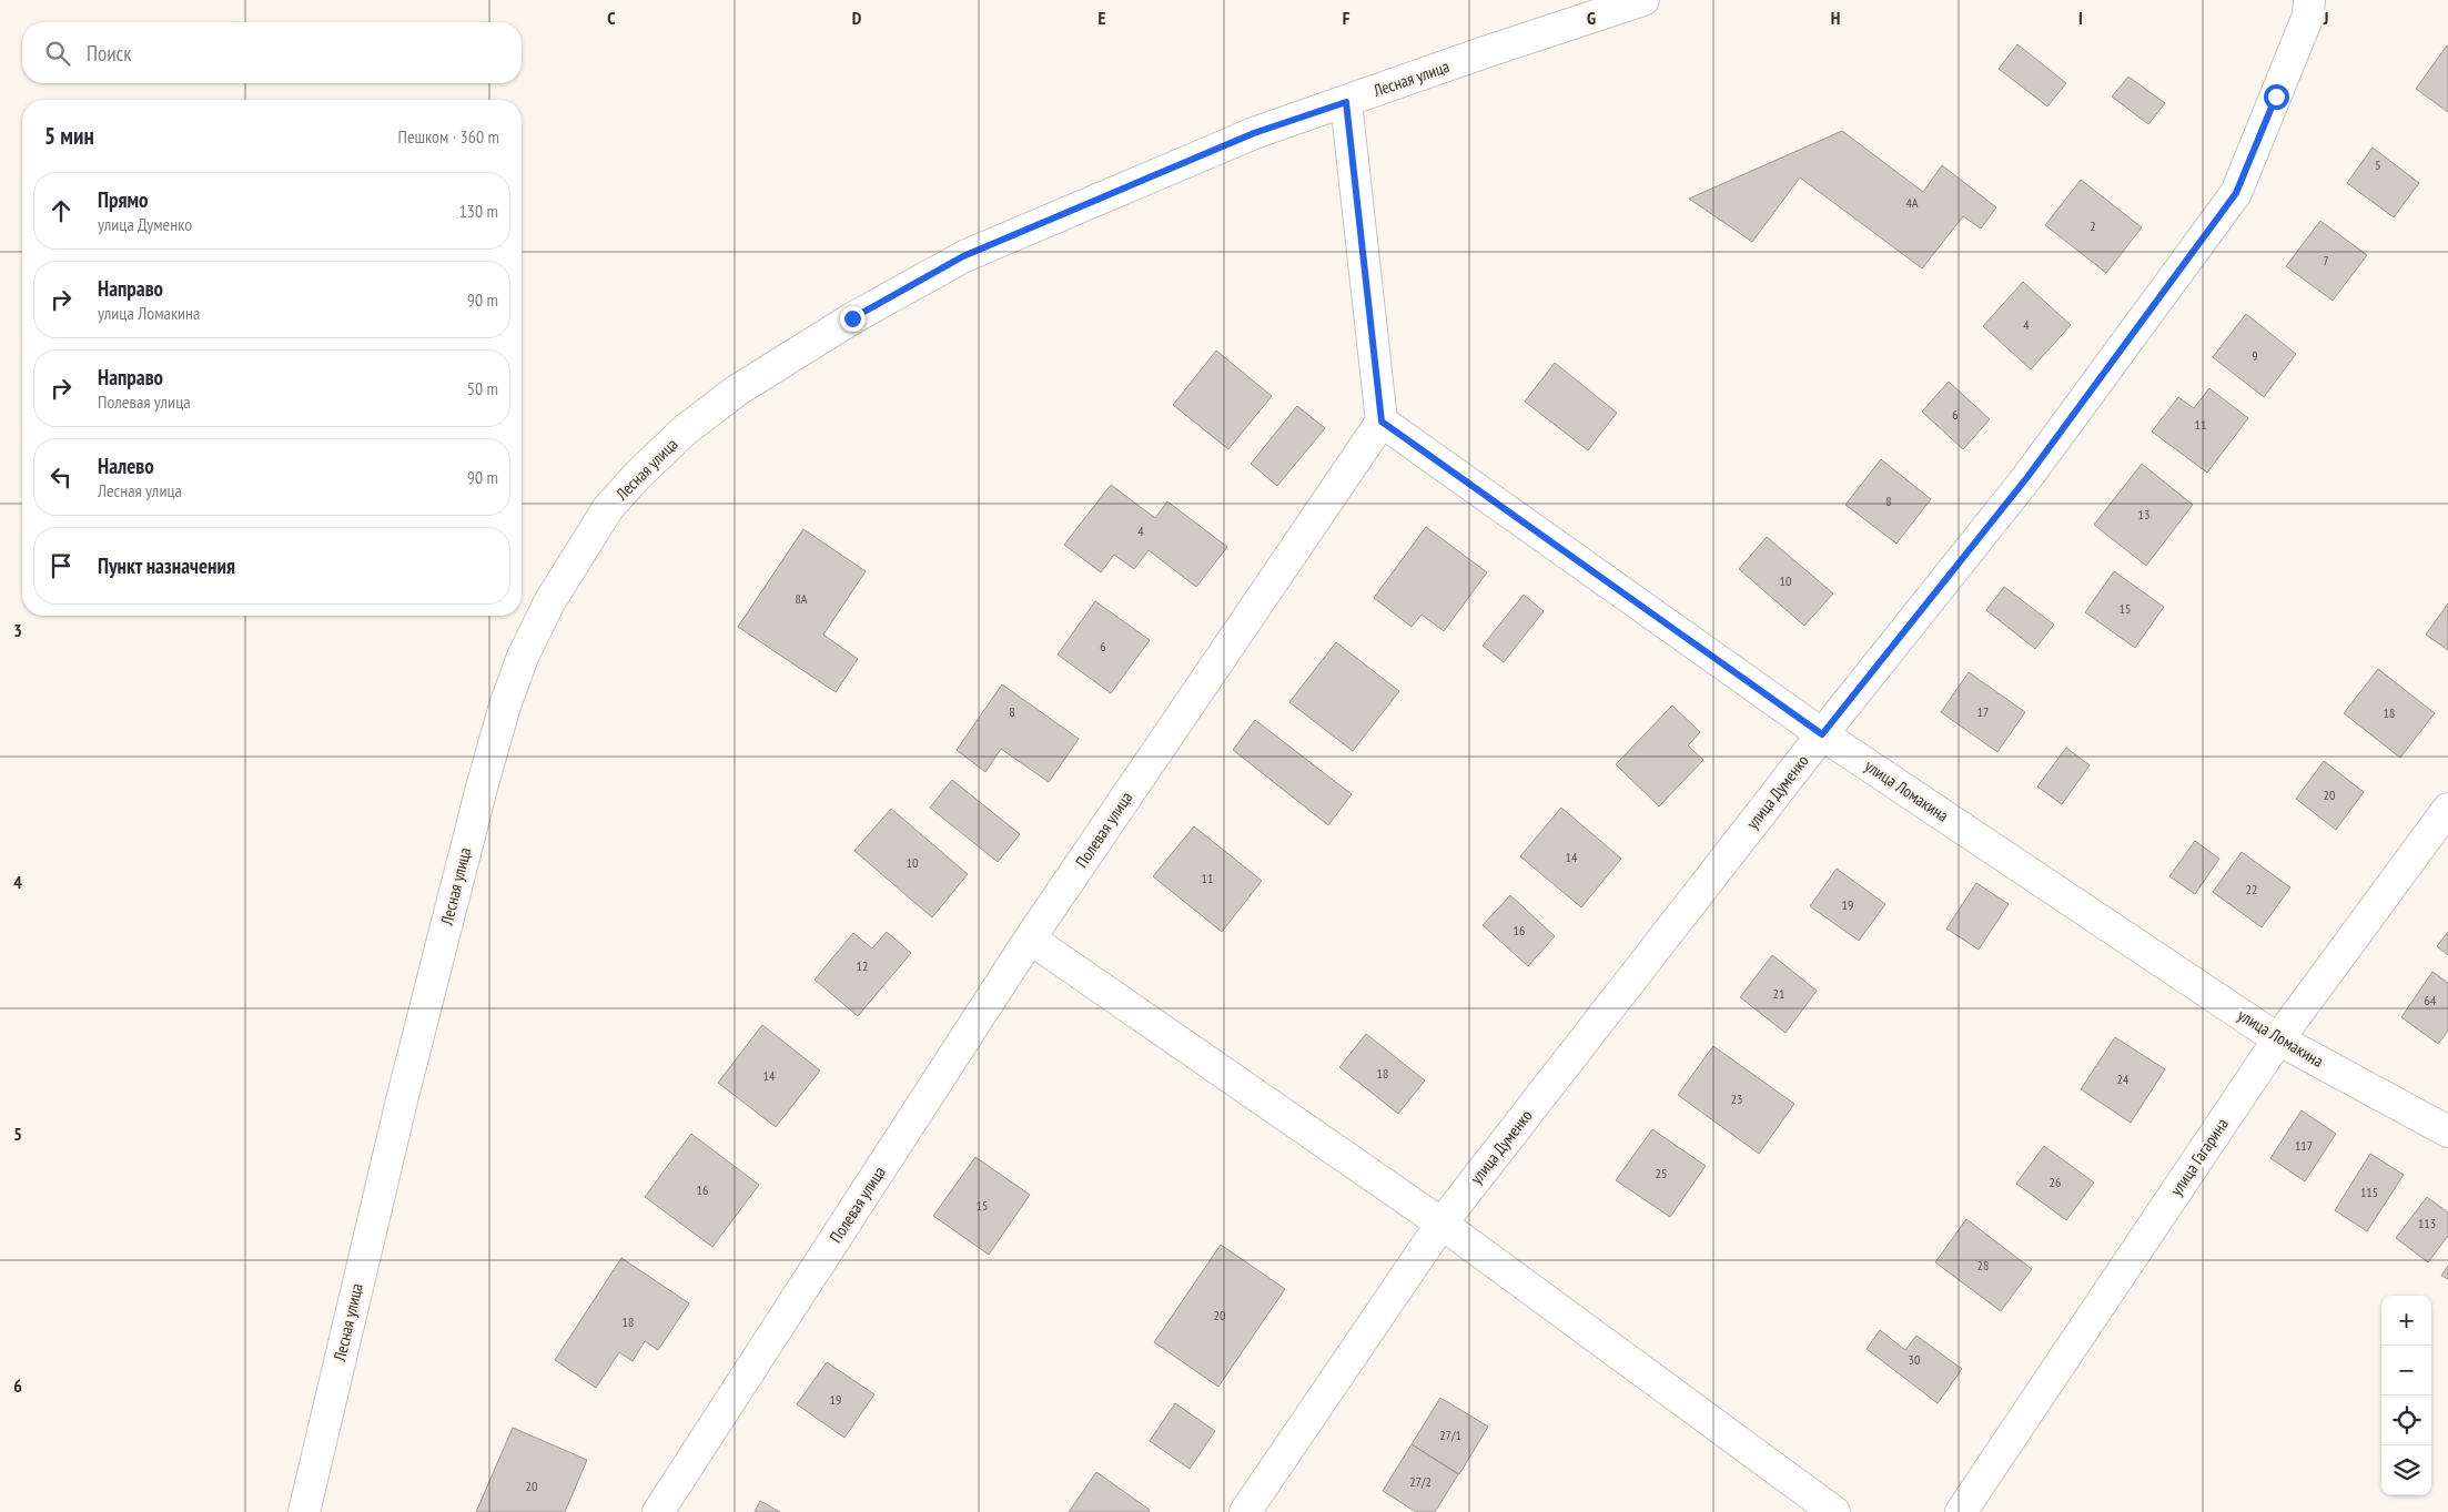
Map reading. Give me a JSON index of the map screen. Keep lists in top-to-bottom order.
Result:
{
  "streets": {
    "street": [
      "Лесная улица",
      "улица Ломакина",
      "улица Думенко",
      "Полевая улица",
      "улица Гагарина"
    ]
  },
  "crossings": [
    ["улица Ломакина", "улица Думенко"],
    ["улица Ломакина", "Полевая улица"],
    ["улица Ломакина", "улица Гагарина"]
  ],
  "house_numbers": [
    "5",
    "4А",
    "2",
    "7",
    "4",
    "9",
    "6",
    "11",
    "8",
    "13",
    "4",
    "10",
    "8А",
    "15",
    "6",
    "8",
    "17",
    "18",
    "20",
    "14",
    "10",
    "11",
    "22",
    "19",
    "16",
    "12",
    "21",
    "64",
    "18",
    "14",
    "24",
    "23",
    "117",
    "25",
    "26",
    "16",
    "115",
    "15",
    "113",
    "28",
    "20",
    "18",
    "30",
    "19",
    "27/1",
    "27/2",
    "20"
  ],
  "page": {
    "search": "Поиск",
    "heading": ["5 мин", "Пешком · 360 m"],
    "list": [
      ["Прямо", "улица Думенко", "130 m"],
      ["Направо", "улица Ломакина", "90 m"],
      ["Направо", "Полевая улица", "50 m"],
      ["Налево", "Лесная улица", "90 m"],
      "Пункт назначения"
    ],
    "map_buttons": ["+", "−"]
  },
  "grid": {
    "columns": [
      "C",
      "D",
      "E",
      "F",
      "G",
      "H",
      "I",
      "J"
    ],
    "rows": [
      "3",
      "4",
      "5",
      "6"
    ]
  }
}
